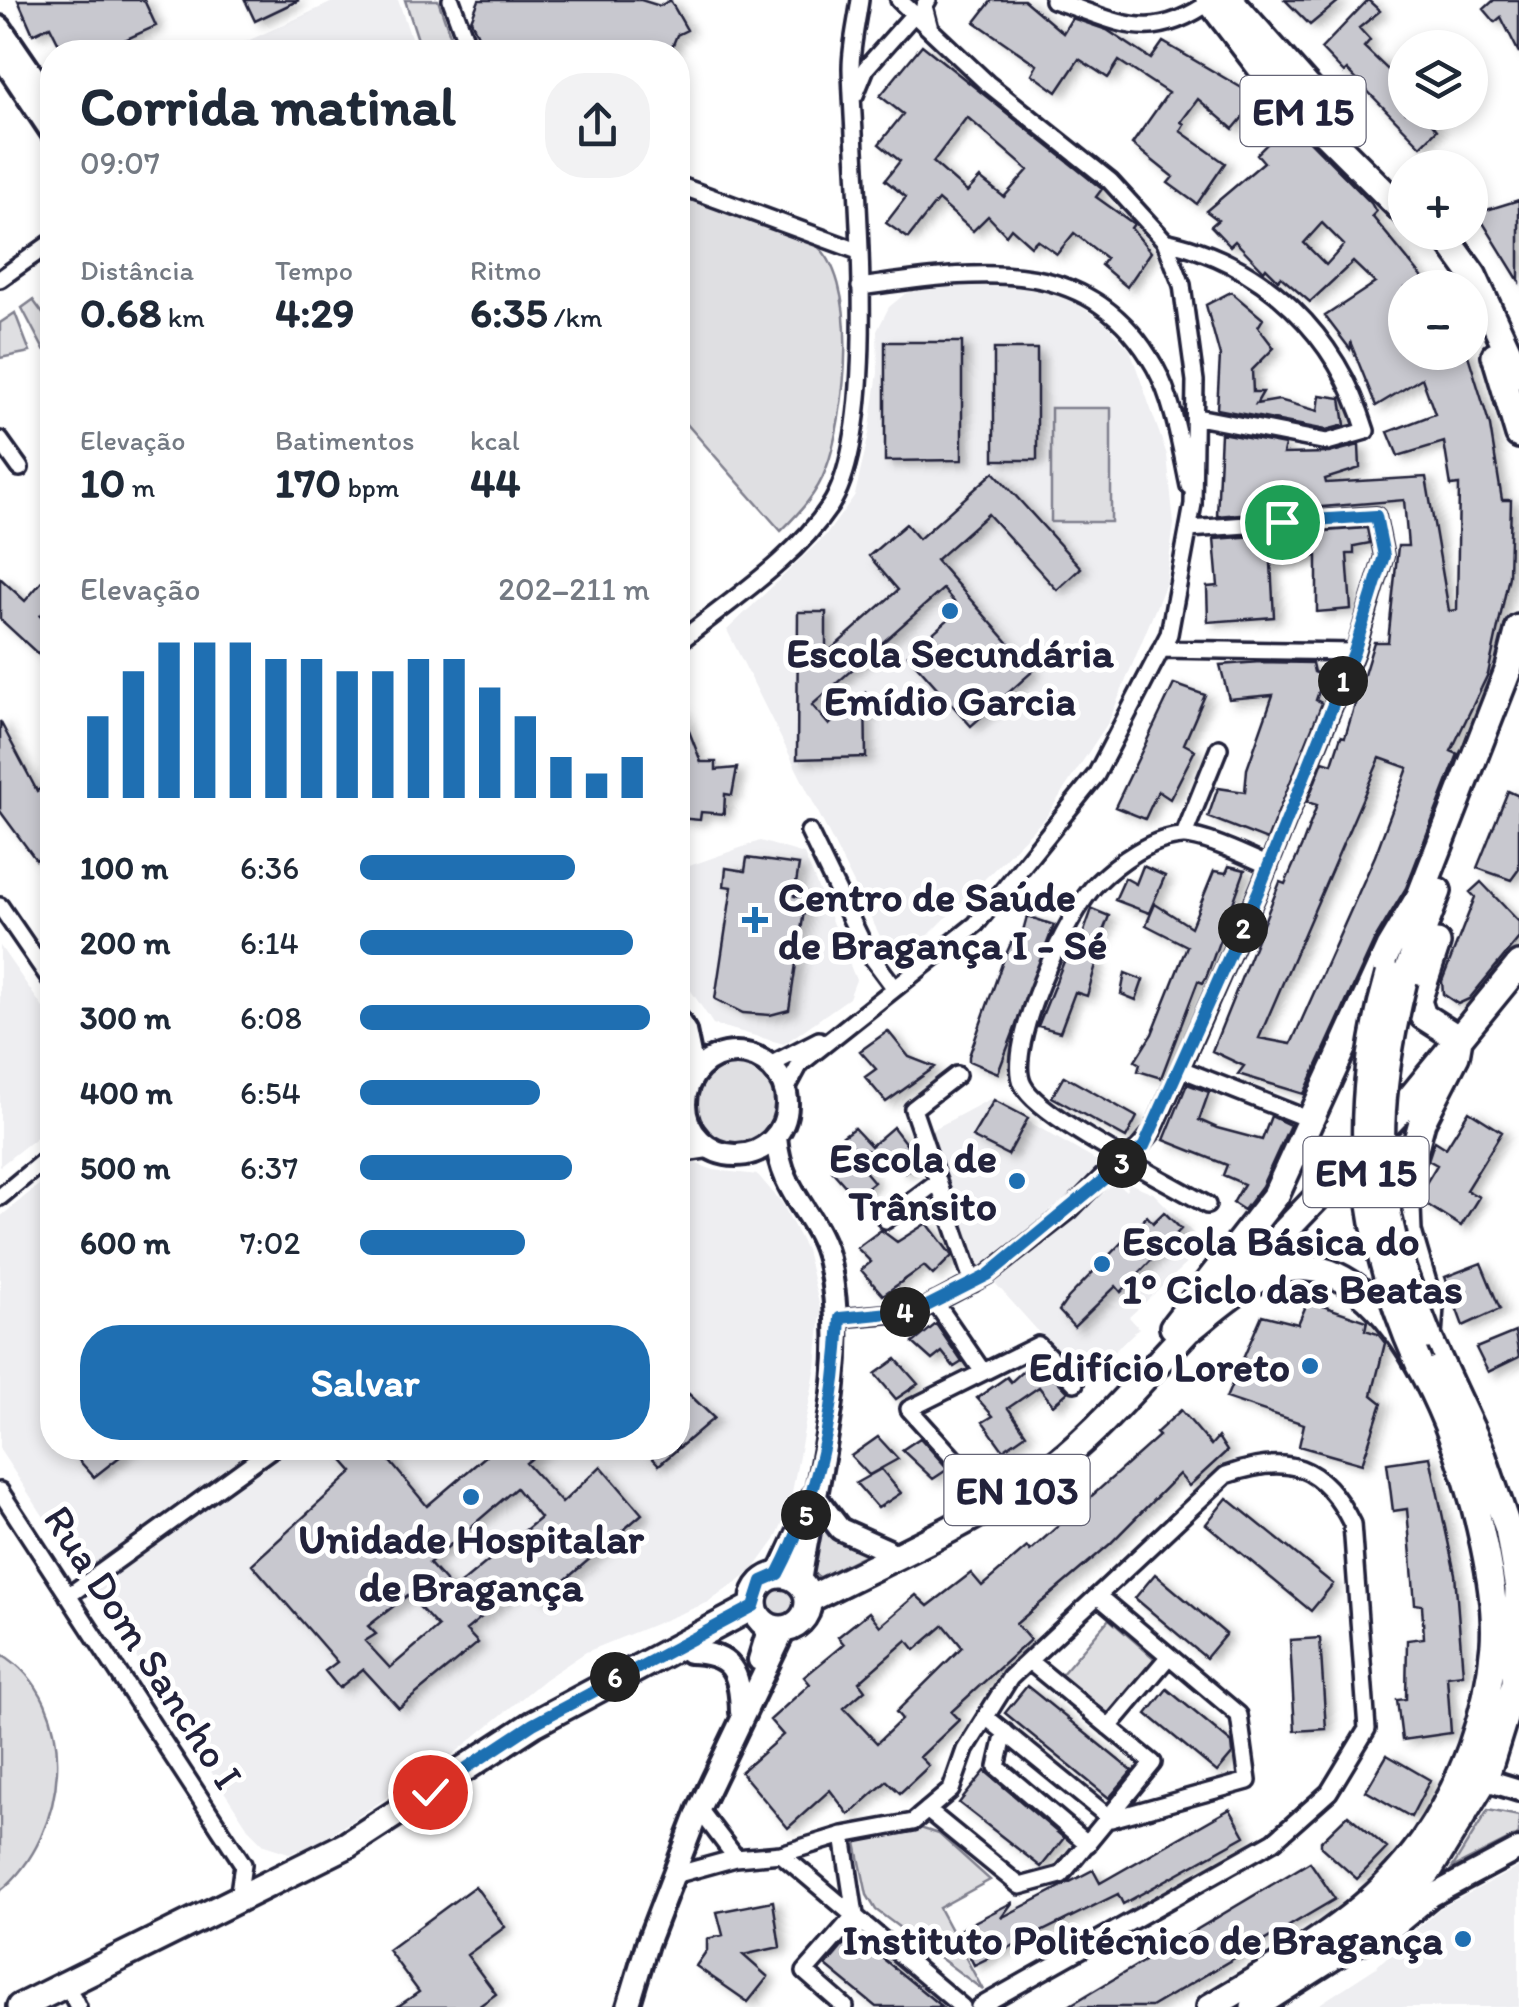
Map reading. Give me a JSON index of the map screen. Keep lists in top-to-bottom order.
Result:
{
  "streets": {
    "main road": ["EM 15", "EN 103"],
    "street": ["Rua Dom Sancho I"]
  },
  "places": {
    "other": [
      "Escola Secundária Emídio Garcia",
      "Escola de Trânsito",
      "Escola Básica do 1º Ciclo das Beatas",
      "Edifício Loreto",
      "Unidade Hospitalar de Bragança",
      "Instituto Politécnico de Bragança"
    ],
    "health": ["Centro de Saúde de Bragança I - Sé"]
  },
  "page": {
    "map_buttons": ["+", "−"],
    "heading": ["Corrida matinal", "09:07"],
    "stats": [
      ["Distância", "0.68 km"],
      ["Tempo", "4:29"],
      ["Ritmo", "6:35 /km"],
      ["Elevação", "10 m"],
      ["Batimentos", "170 bpm"],
      ["kcal", "44"]
    ],
    "chart": ["Elevação", "202–211 m"],
    "pins": [
      "1",
      "2",
      "3",
      "4",
      "5",
      "6"
    ],
    "list": [
      {
        "name": "100 m",
        "note": "6:36"
      },
      {
        "name": "200 m",
        "note": "6:14"
      },
      {
        "name": "300 m",
        "note": "6:08"
      },
      {
        "name": "400 m",
        "note": "6:54"
      },
      {
        "name": "500 m",
        "note": "6:37"
      },
      {
        "name": "600 m",
        "note": "7:02"
      }
    ],
    "buttons": "Salvar"
  }
}
